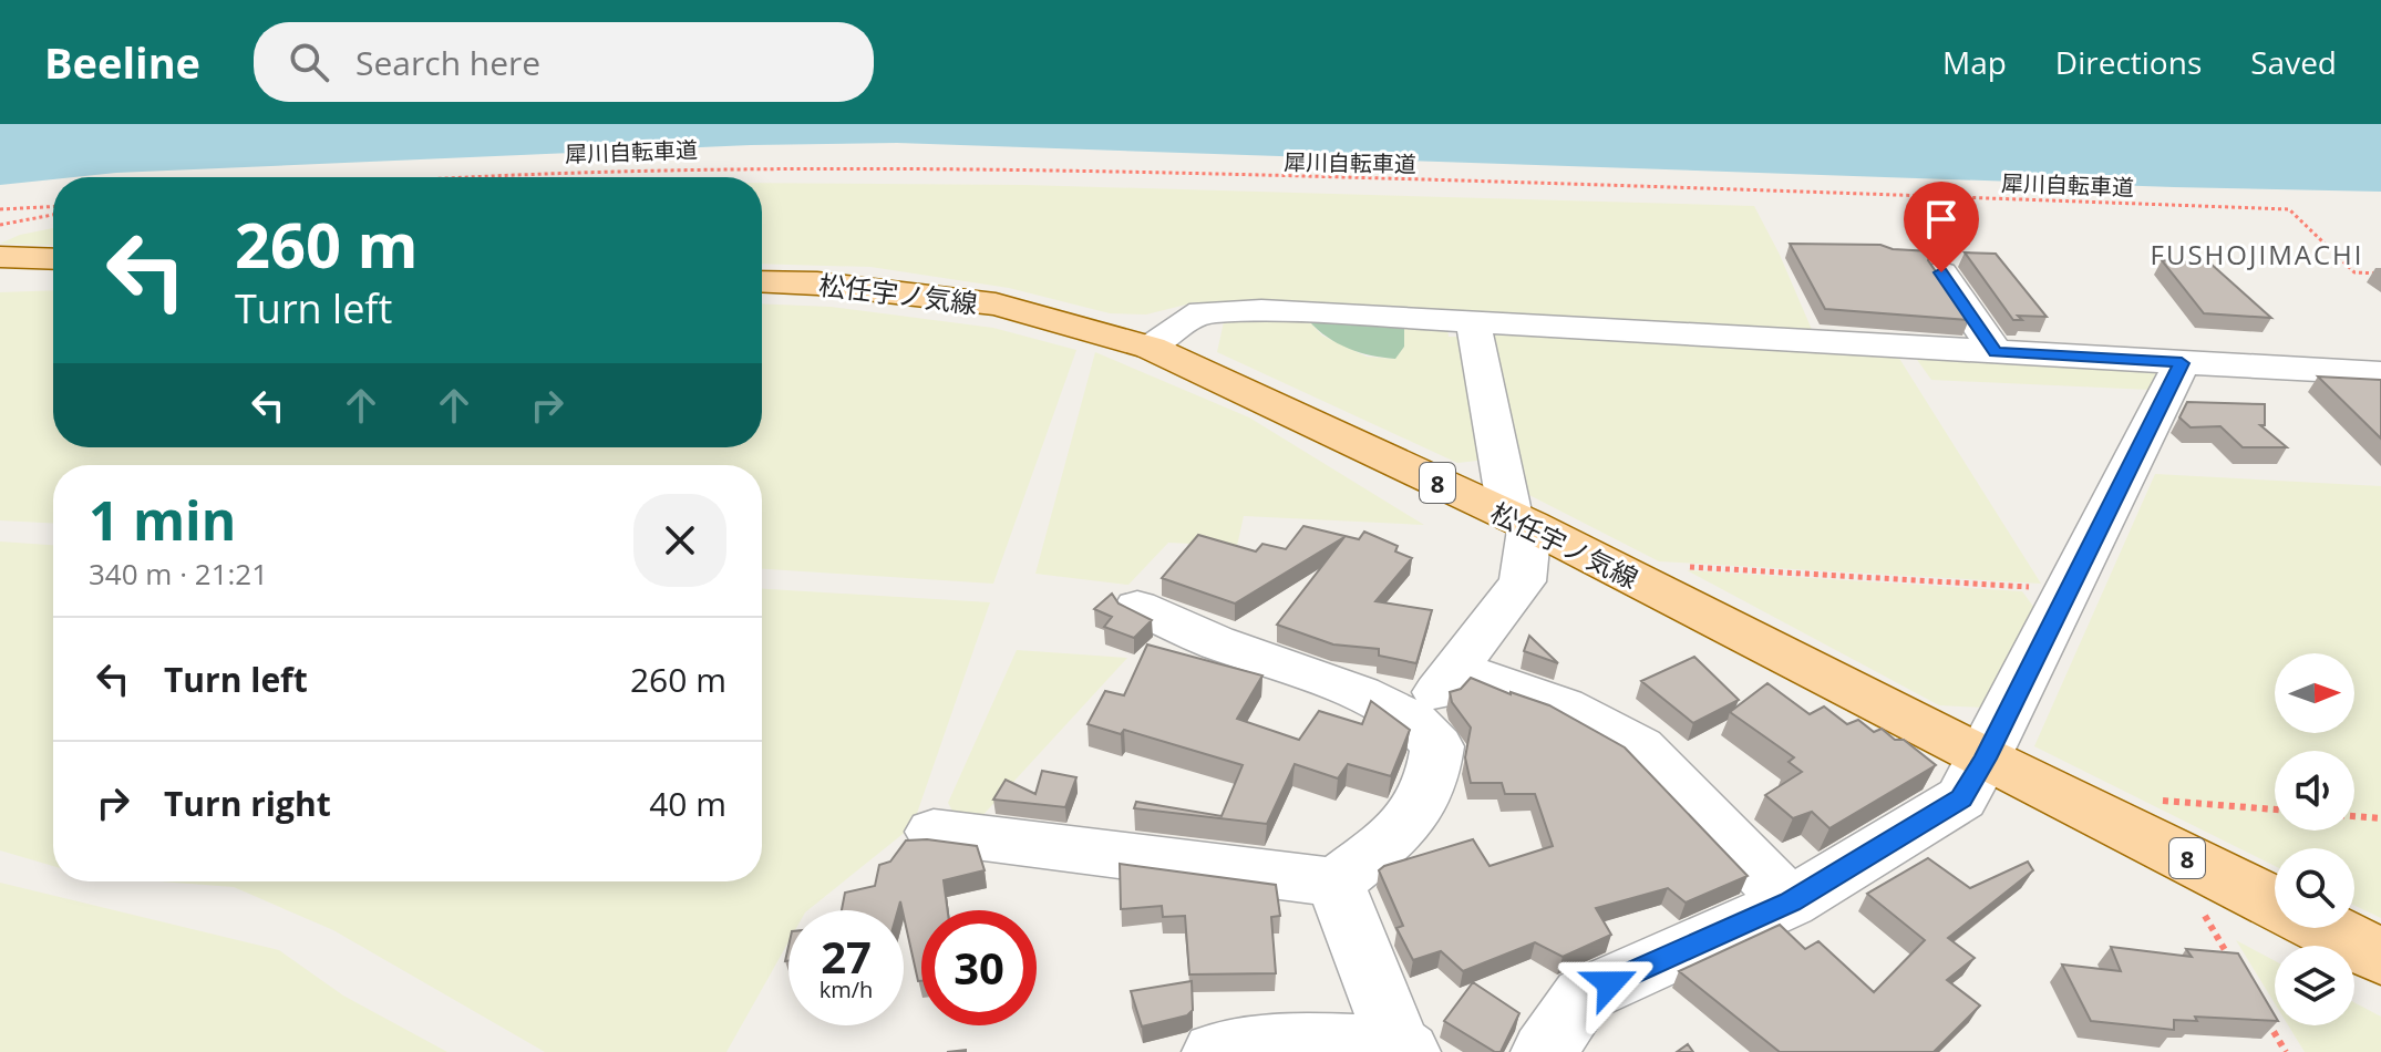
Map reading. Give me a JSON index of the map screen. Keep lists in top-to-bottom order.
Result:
{
  "streets": {
    "main road": ["松任宇ノ気線", "8"],
    "path": ["犀川自転車道"]
  },
  "districts": ["FUSHOJIMACHI"],
  "north": "right",
  "page": {
    "header": "Beeline",
    "search": "Search here",
    "nav": ["Map", "Directions", "Saved"],
    "turn": ["260 m", "Turn left"],
    "heading": ["1 min", "340 m · 21:21"],
    "list": [
      {
        "name": "Turn left",
        "value": "260 m"
      },
      {
        "name": "Turn right",
        "value": "40 m"
      }
    ],
    "speed": "27 km/h",
    "limit": "30"
  }
}
